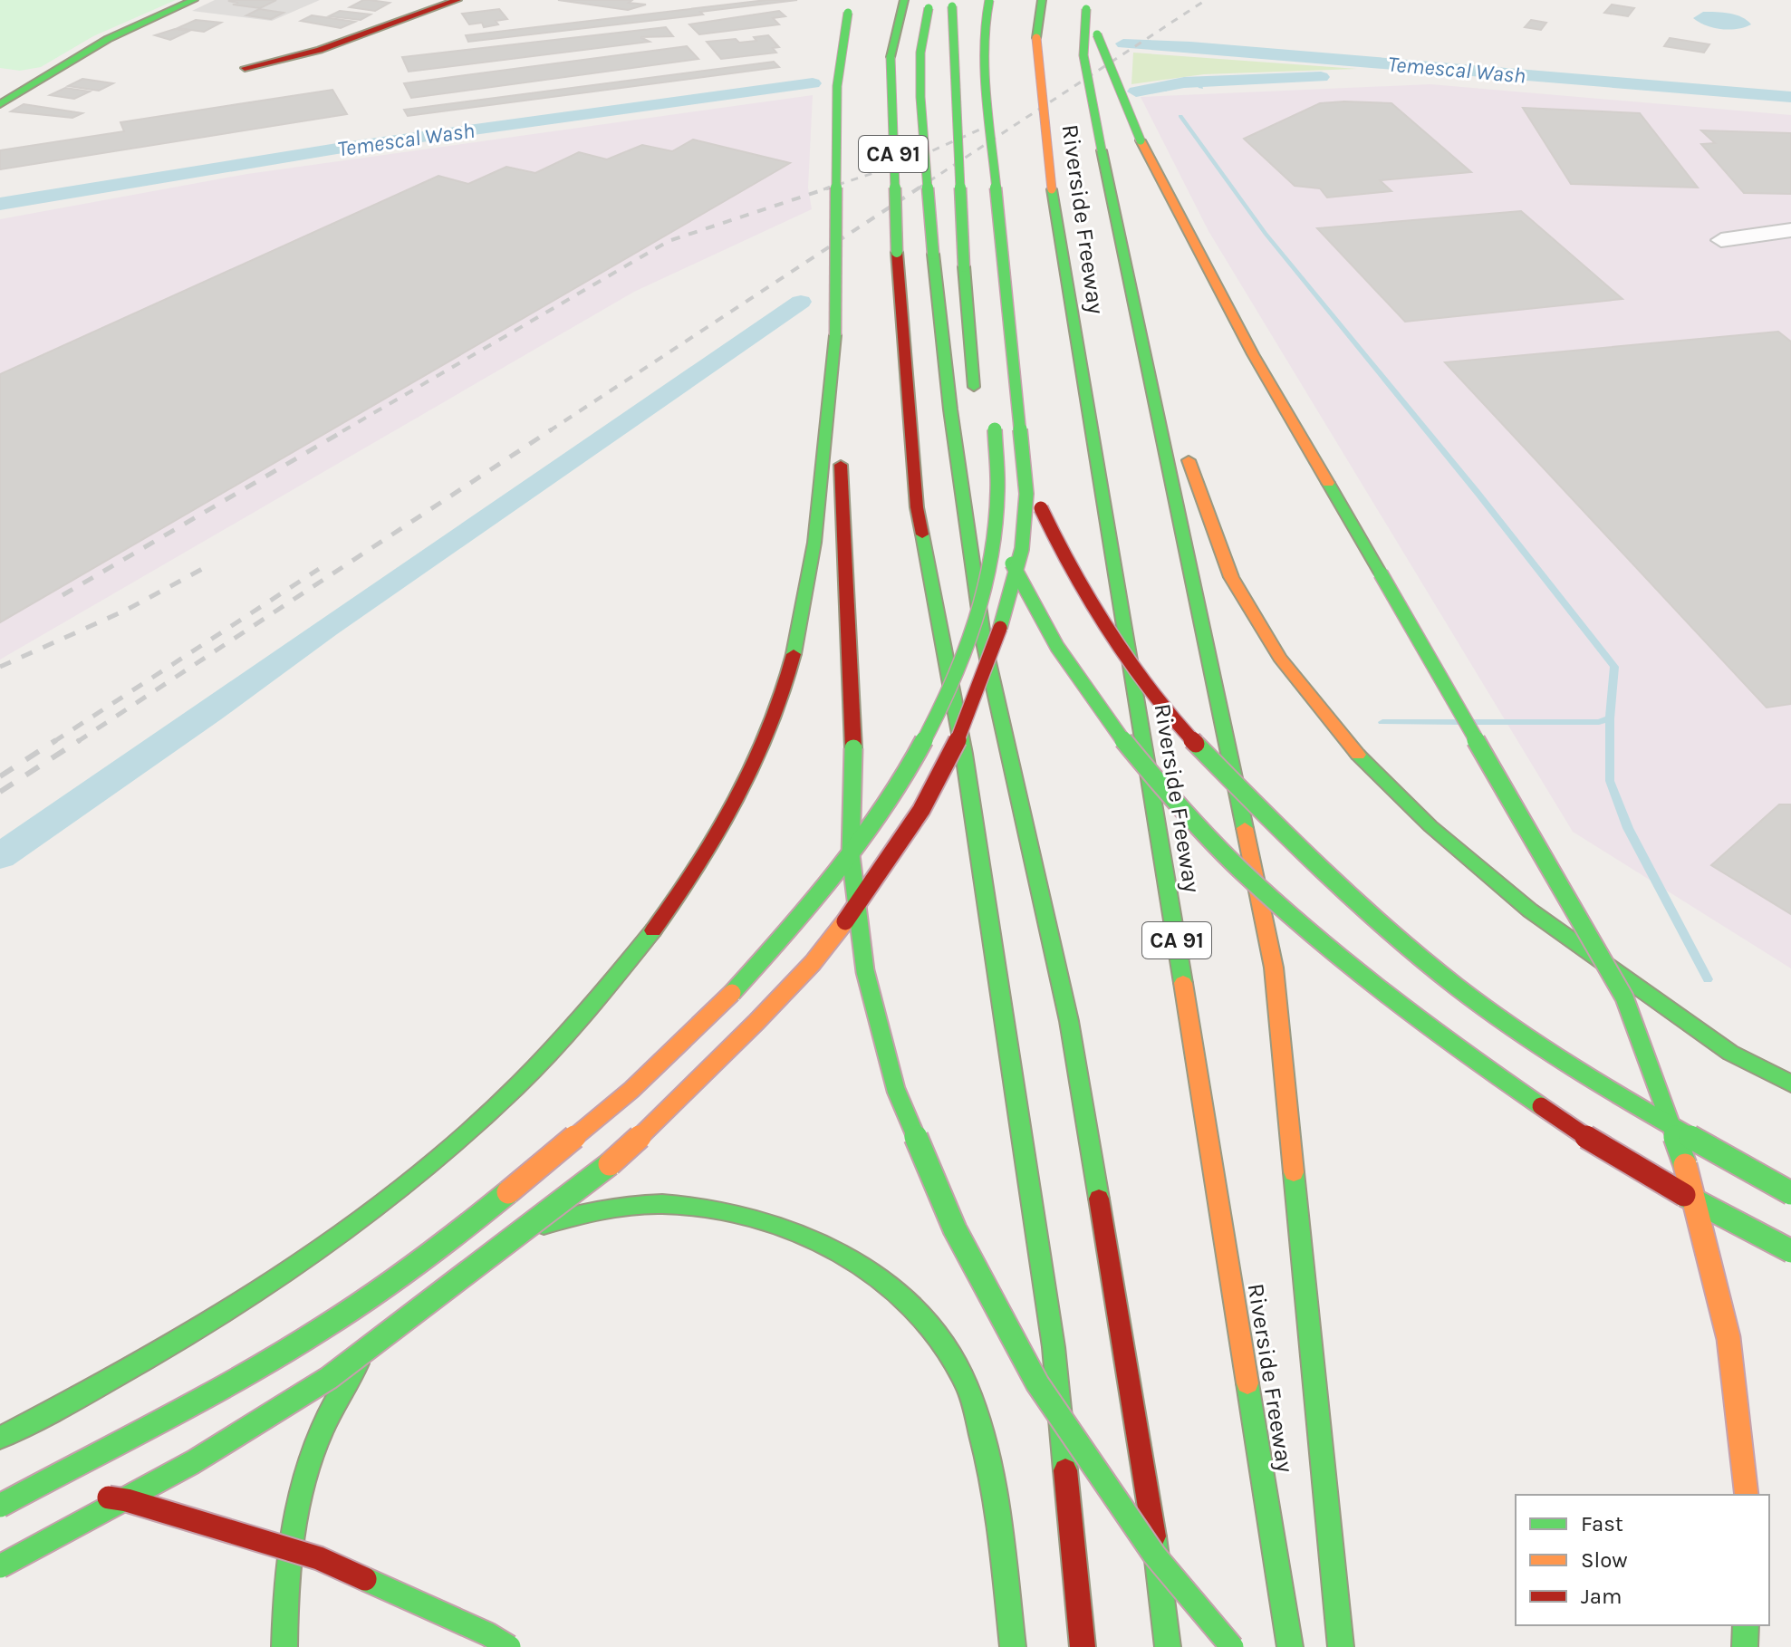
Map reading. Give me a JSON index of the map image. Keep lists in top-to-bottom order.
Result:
{
  "streets": {
    "main road": ["CA 91", "Riverside Freeway"]
  },
  "water": ["Temescal Wash"],
  "legend": ["Fast", "Slow", "Jam"]
}
